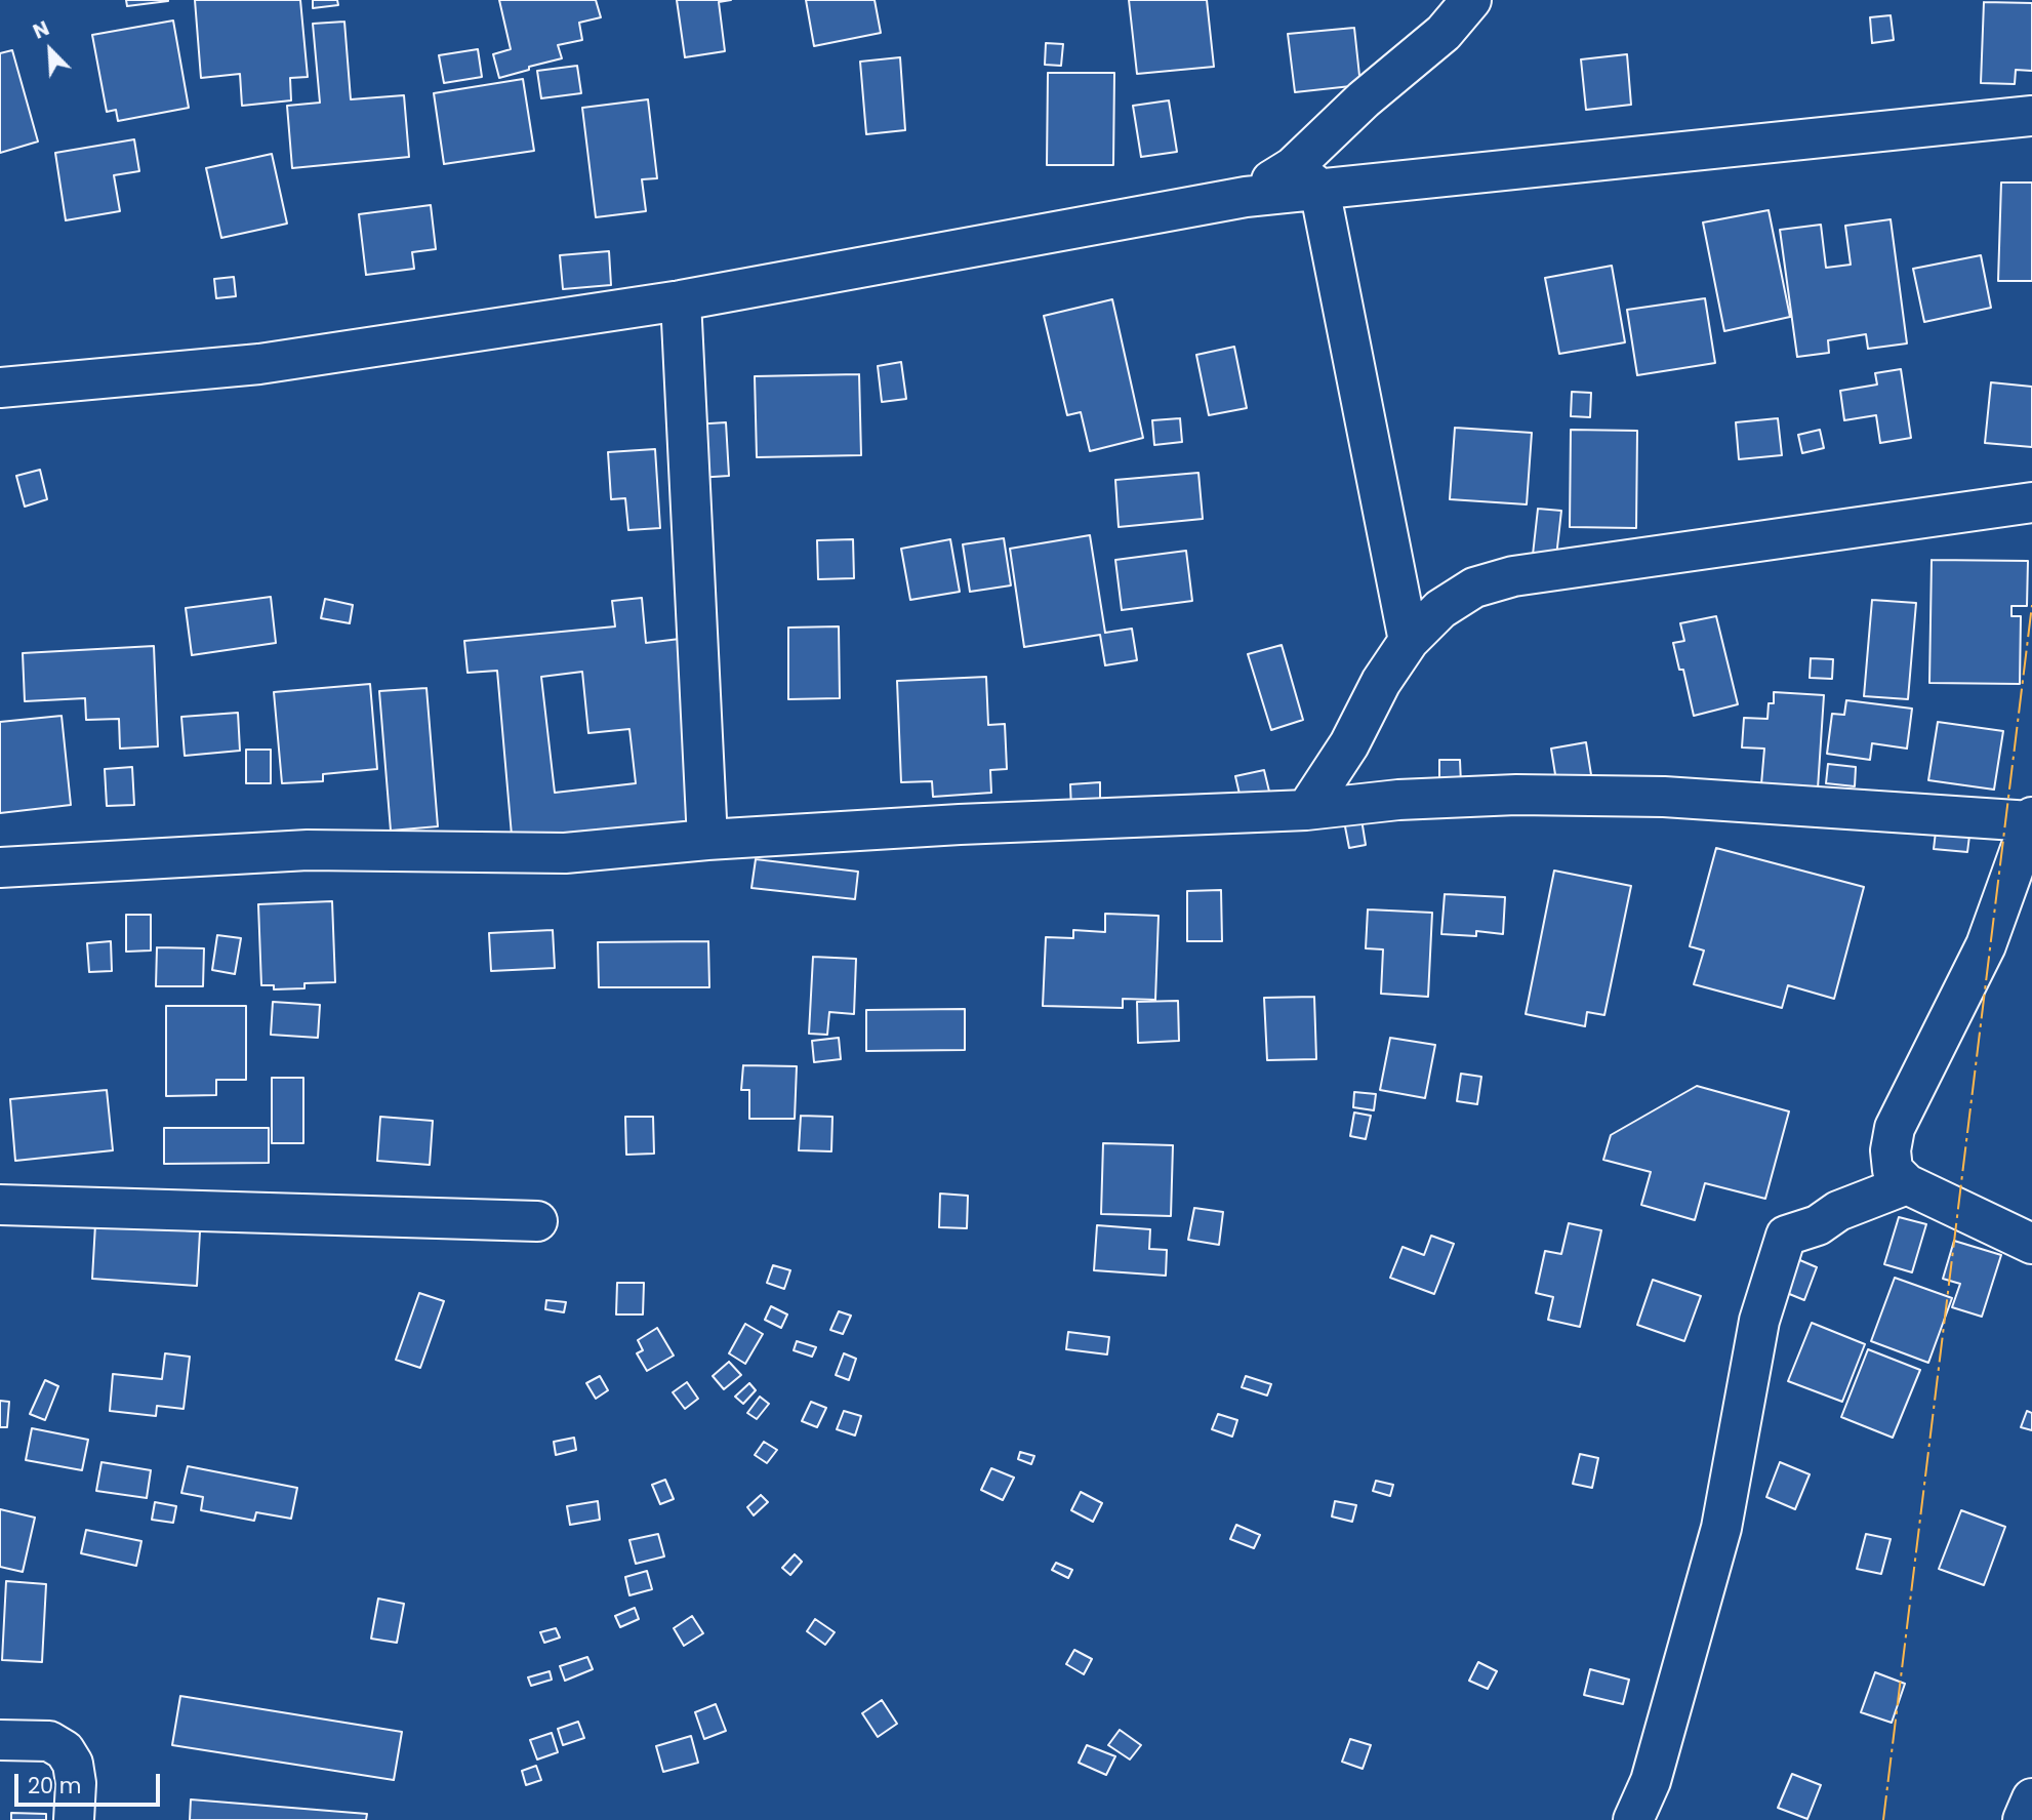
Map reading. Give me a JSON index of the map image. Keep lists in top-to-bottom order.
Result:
{
  "scale_bar": "20 m",
  "north": "top left"
}
